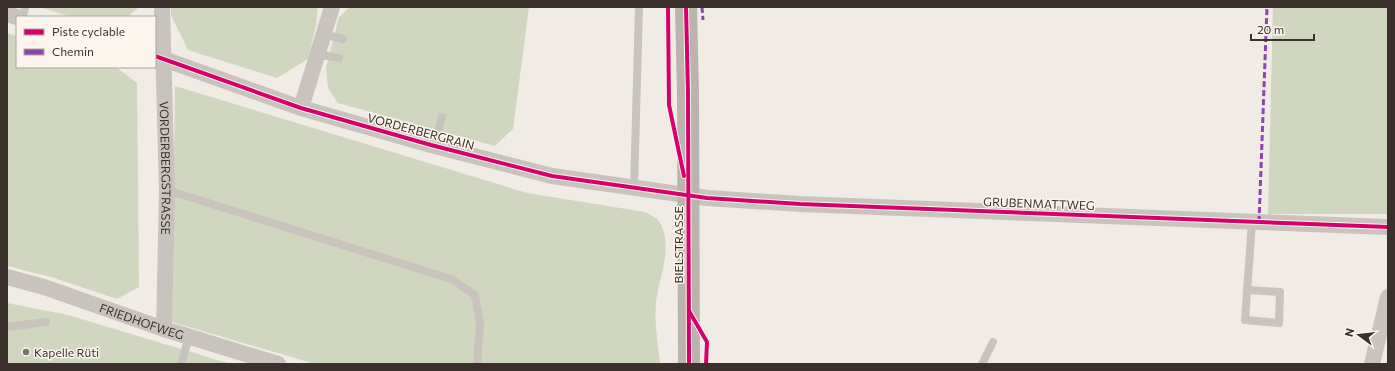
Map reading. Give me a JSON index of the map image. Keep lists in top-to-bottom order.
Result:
{
  "streets": {
    "main road": ["BIELSTRASSE"],
    "street": [
      "VORDERBERGRAIN",
      "VORDERBERGSTRASSE",
      "GRUBENMATTWEG",
      "FRIEDHOFWEG"
    ]
  },
  "crossings": [
    ["VORDERBERGRAIN", "VORDERBERGSTRASSE"],
    ["VORDERBERGRAIN", "GRUBENMATTWEG"],
    ["VORDERBERGRAIN", "BIELSTRASSE"],
    ["VORDERBERGSTRASSE", "FRIEDHOFWEG"],
    ["GRUBENMATTWEG", "BIELSTRASSE"]
  ],
  "places": ["Kapelle Rüti"],
  "legend": ["Piste cyclable", "Chemin"],
  "scale_bar": "20 m",
  "north": "left"
}
